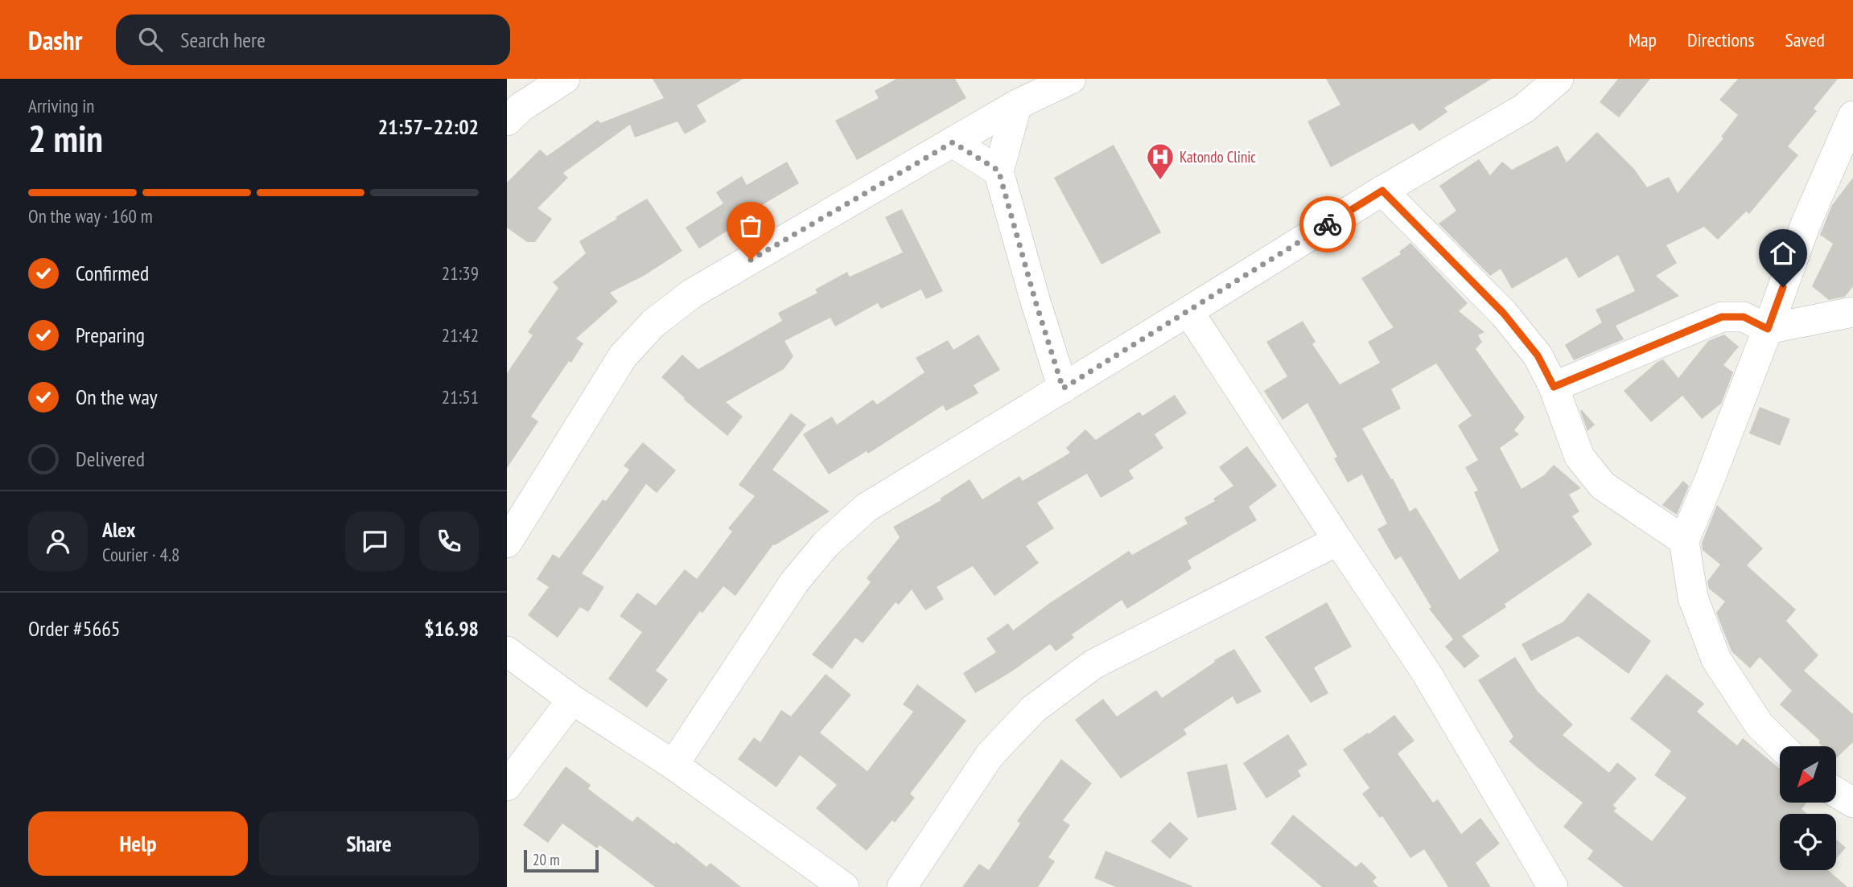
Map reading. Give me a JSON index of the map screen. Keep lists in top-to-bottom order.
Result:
{
  "places": {
    "hospital": ["Katondo Clinic"]
  },
  "scale_bar": "20 m",
  "north": "bottom left",
  "page": {
    "header": "Dashr",
    "search": "Search here",
    "nav": ["Map", "Directions", "Saved"],
    "heading": ["2 min", "Arriving in", "21:57–22:02"],
    "panel": [
      "Alex",
      "Courier · 4.8",
      "Order #5665",
      "$16.98"
    ],
    "bar": "On the way · 160 m",
    "list": [
      ["Confirmed", "21:39"],
      ["Preparing", "21:42"],
      ["On the way", "21:51"],
      "Delivered"
    ],
    "buttons": ["Help", "Share"],
    "scale": "20 m"
  }
}
